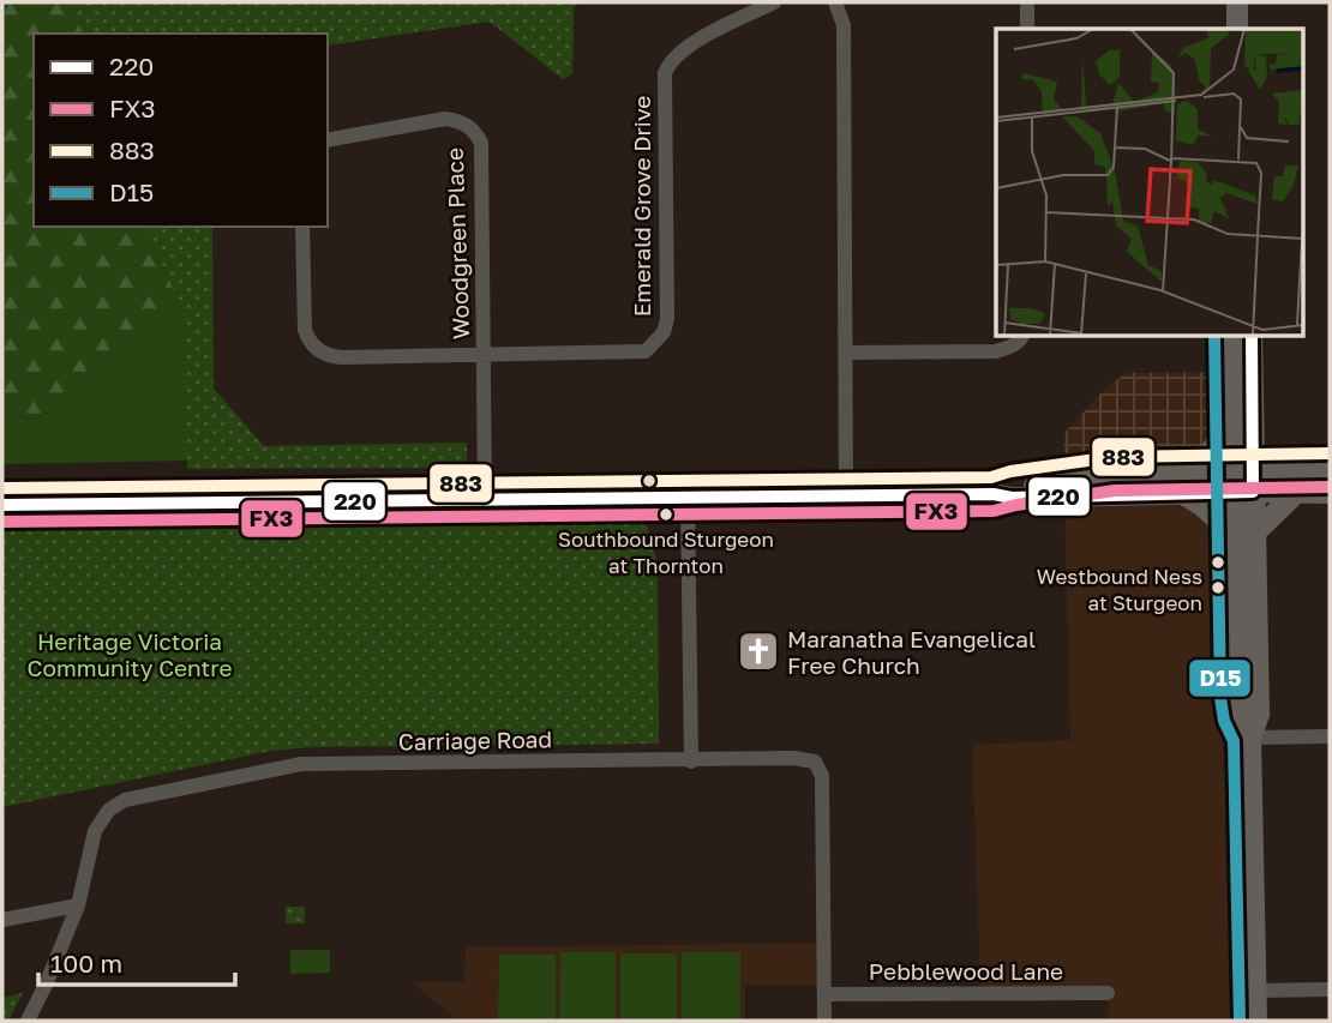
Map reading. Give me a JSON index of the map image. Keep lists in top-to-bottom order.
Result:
{
  "streets": {
    "street": [
      "Emerald Grove Drive",
      "Woodgreen Place",
      "Carriage Road",
      "Pebblewood Lane"
    ]
  },
  "crossings": [
    ["Emerald Grove Drive", "Woodgreen Place"],
    ["Carriage Road", "Pebblewood Lane"]
  ],
  "parks": ["Heritage Victoria Community Centre"],
  "places": {
    "other": ["Southbound Sturgeon at Thornton", "Westbound Ness at Sturgeon"],
    "church": ["Maranatha Evangelical Free Church"]
  },
  "lines": [
    "transit line 220",
    "transit line D15",
    "transit line 883",
    "transit line FX3"
  ],
  "legend": [
    "220",
    "FX3",
    "883",
    "D15"
  ],
  "scale_bar": "100 m"
}
